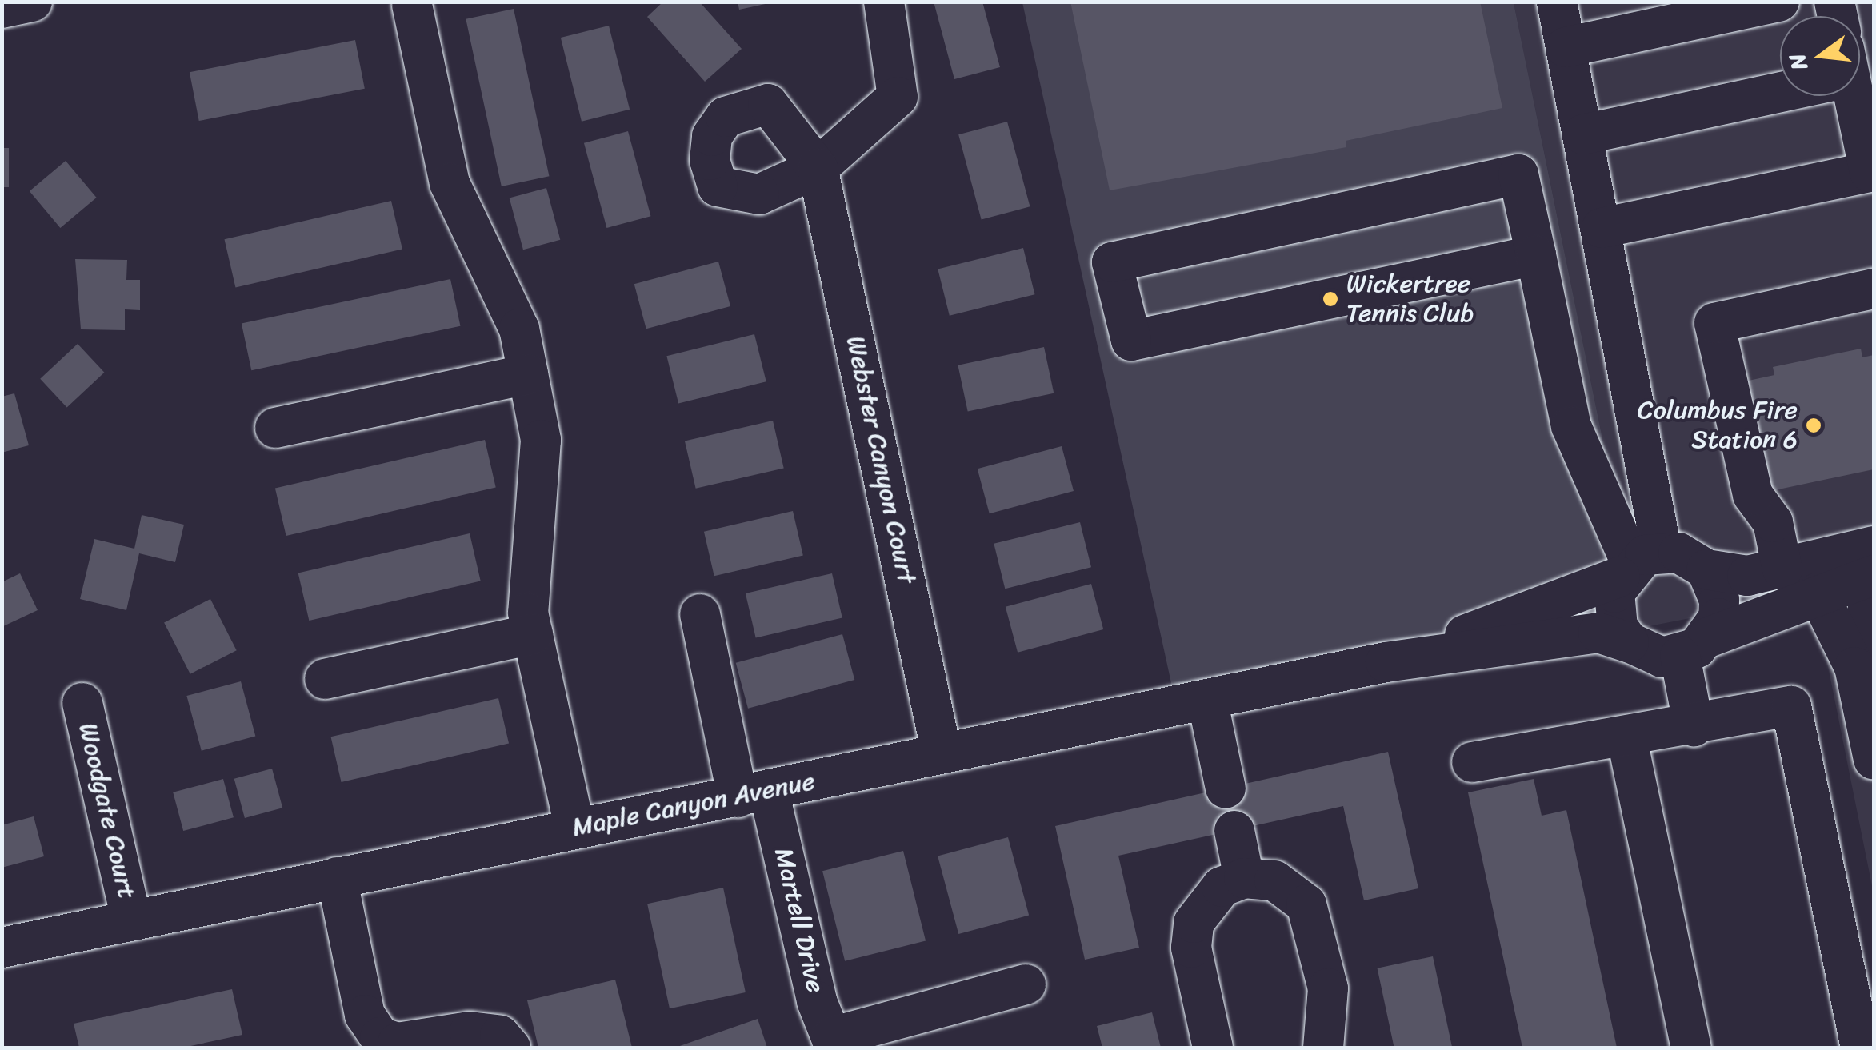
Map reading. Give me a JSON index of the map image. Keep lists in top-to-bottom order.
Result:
{
  "streets": {
    "street": [
      "Webster Canyon Court",
      "Maple Canyon Avenue",
      "Woodgate Court",
      "Martell Drive"
    ]
  },
  "crossings": [
    ["Webster Canyon Court", "Maple Canyon Avenue"],
    ["Maple Canyon Avenue", "Woodgate Court"],
    ["Maple Canyon Avenue", "Martell Drive"]
  ],
  "places": ["Wickertree Tennis Club", "Columbus Fire Station 6"],
  "north": "left"
}
